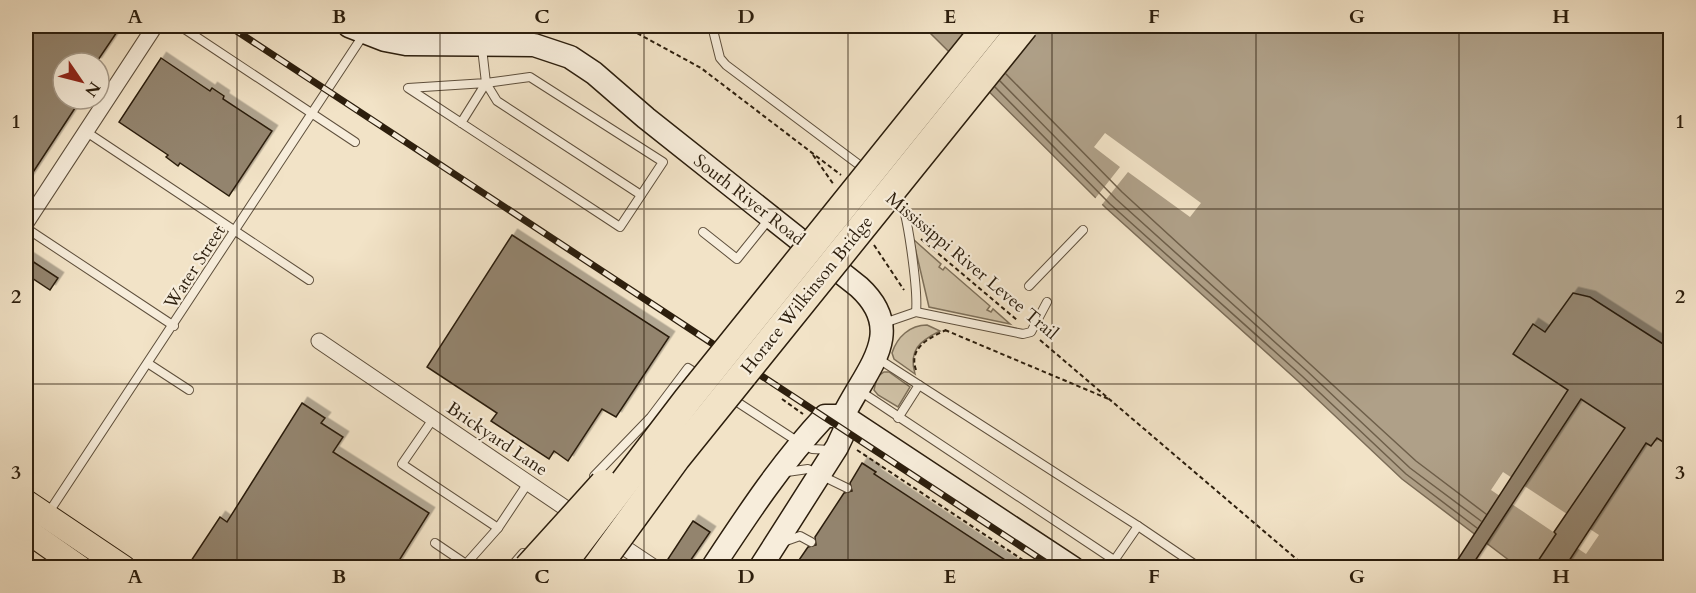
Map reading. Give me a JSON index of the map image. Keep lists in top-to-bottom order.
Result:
{
  "streets": {
    "highway": ["Horace Wilkinson Bridge"],
    "main road": ["South River Road"],
    "street": ["Brickyard Lane"],
    "lane": ["Water Street"],
    "path": ["Mississippi River Levee Trail"]
  },
  "crossings": [
    ["South River Road", "Water Street"]
  ],
  "north": "bottom right",
  "grid": {
    "columns": [
      "A",
      "B",
      "C",
      "D",
      "E",
      "F",
      "G",
      "H"
    ],
    "rows": ["1", "2", "3"]
  }
}
